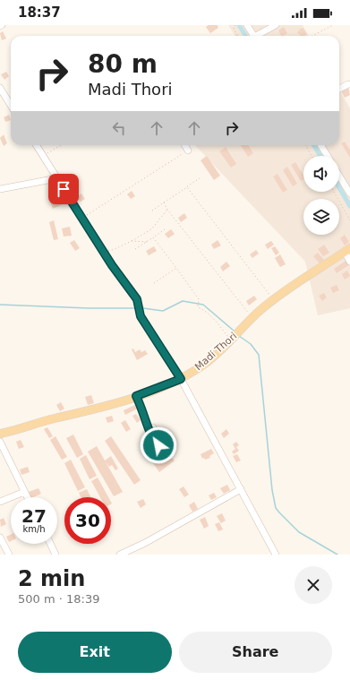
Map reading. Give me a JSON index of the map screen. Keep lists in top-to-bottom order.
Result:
{
  "streets": {
    "main road": ["Madi Thori"]
  },
  "page": {
    "status": "18:37",
    "turn": ["80 m", "Madi Thori"],
    "speed": "27 km/h",
    "limit": "30",
    "heading": ["2 min", "500 m · 18:39"],
    "buttons": ["Exit", "Share"]
  }
}
